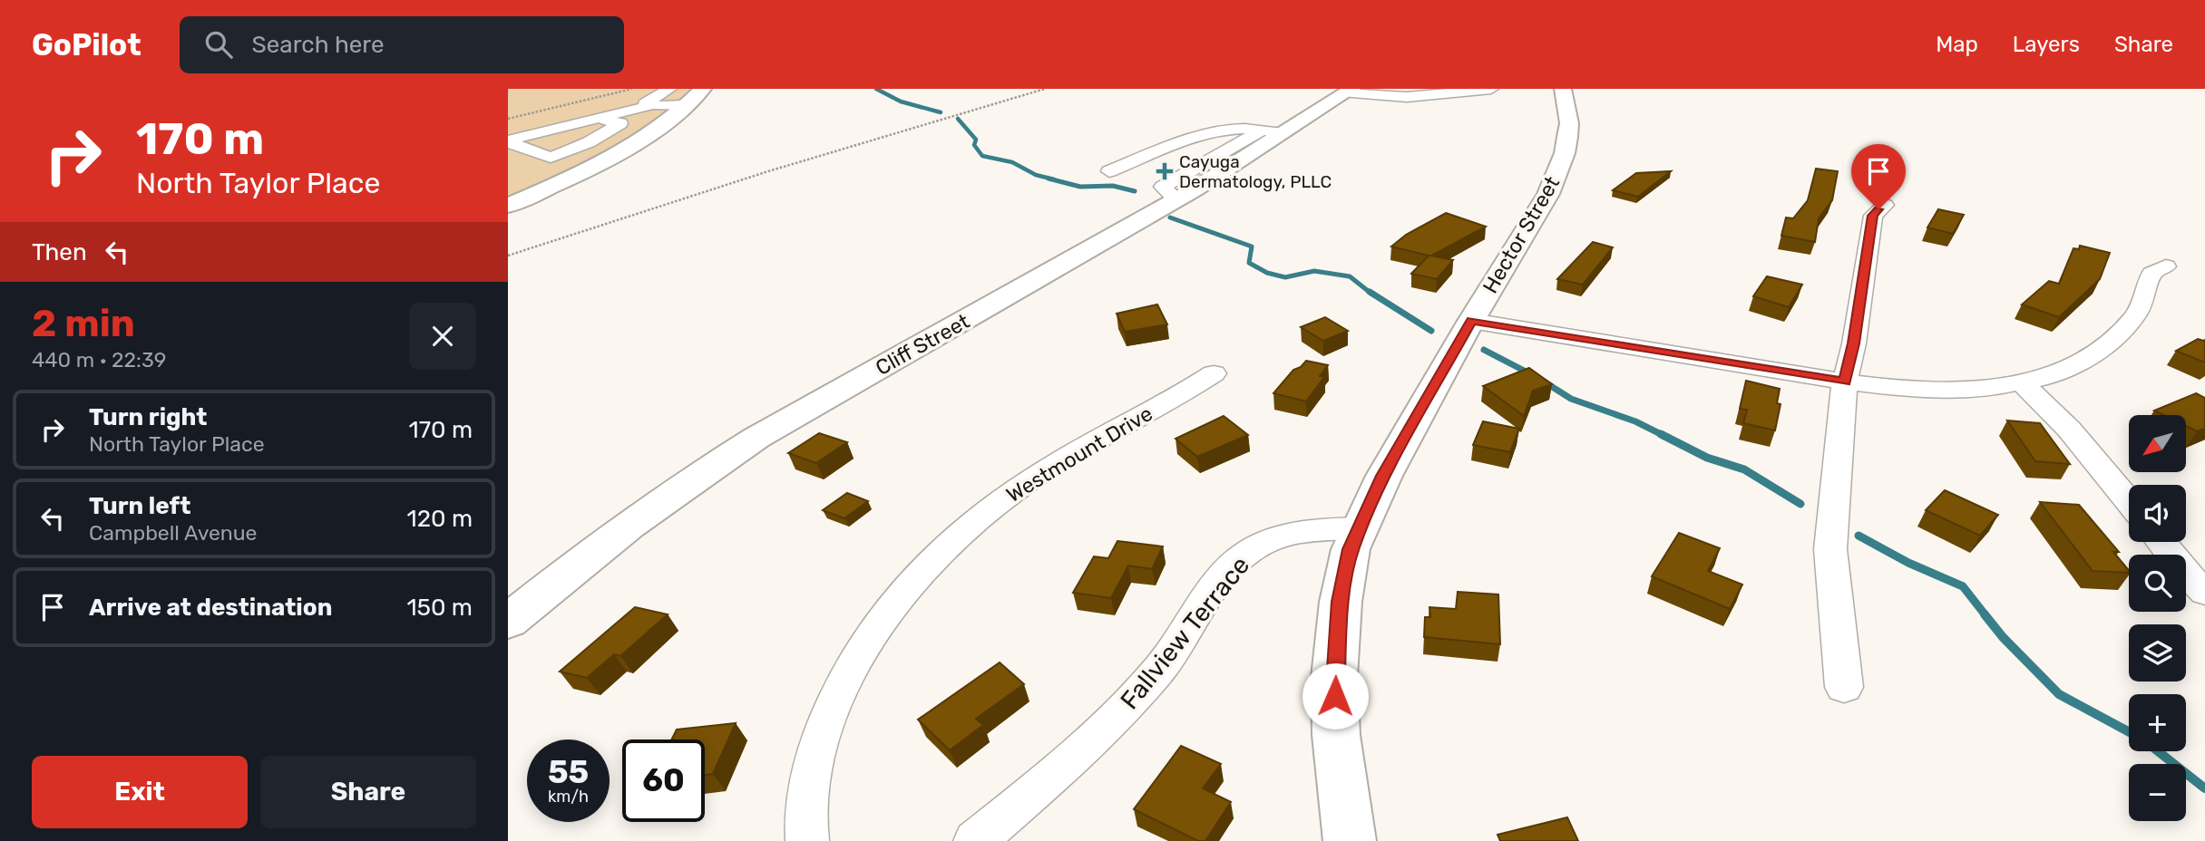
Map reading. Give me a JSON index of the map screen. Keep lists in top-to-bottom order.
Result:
{
  "streets": {
    "main road": ["Hector Street", "Cliff Street"],
    "street": ["Westmount Drive", "Fallview Terrace"]
  },
  "crossings": [
    ["Hector Street", "Fallview Terrace"]
  ],
  "places": {
    "health": ["Cayuga Dermatology, PLLC"]
  },
  "north": "bottom left",
  "page": {
    "header": "GoPilot",
    "search": "Search here",
    "nav": ["Map", "Layers", "Share"],
    "turn": ["170 m", "North Taylor Place"],
    "then": "Then",
    "heading": ["2 min", "440 m · 22:39"],
    "list": [
      {
        "name": "Turn right",
        "note": "North Taylor Place",
        "value": "170 m"
      },
      {
        "name": "Turn left",
        "note": "Campbell Avenue",
        "value": "120 m"
      },
      {
        "name": "Arrive at destination",
        "value": "150 m"
      }
    ],
    "map_buttons": ["+", "−"],
    "speed": "55 km/h",
    "limit": "60",
    "buttons": ["Exit", "Share"]
  }
}
